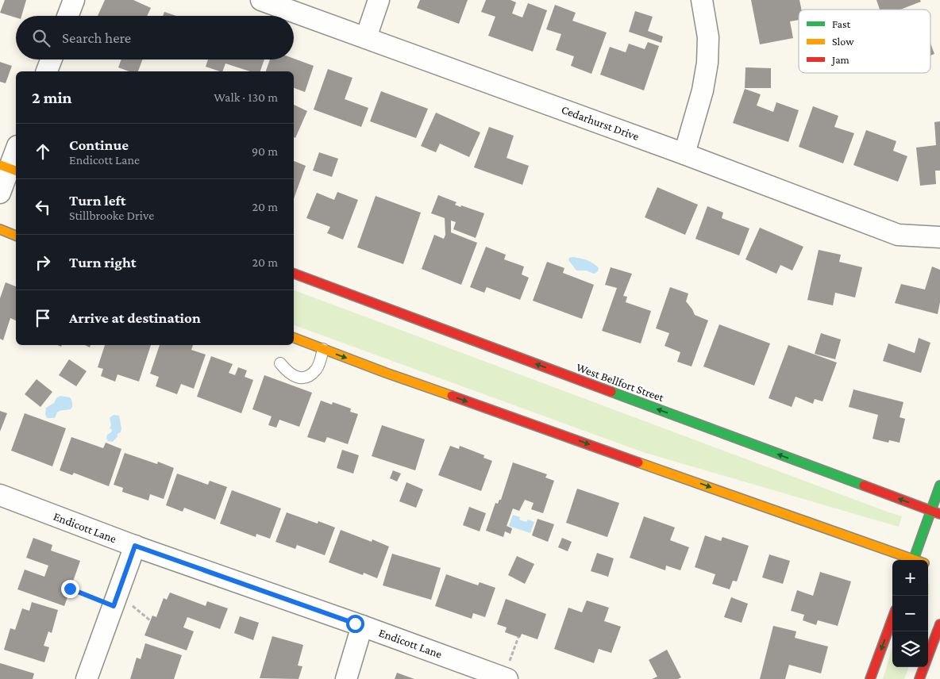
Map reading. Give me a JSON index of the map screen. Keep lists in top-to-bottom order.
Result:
{
  "streets": {
    "main road": ["West Bellfort Street"],
    "street": ["Cedarhurst Drive", "Endicott Lane"]
  },
  "legend": ["Fast", "Slow", "Jam"],
  "page": {
    "search": "Search here",
    "heading": ["2 min", "Walk · 130 m"],
    "list": [
      ["Continue", "Endicott Lane", "90 m"],
      ["Turn left", "Stillbrooke Drive", "20 m"],
      ["Turn right", "20 m"],
      "Arrive at destination"
    ],
    "map_buttons": ["+", "−"]
  }
}
